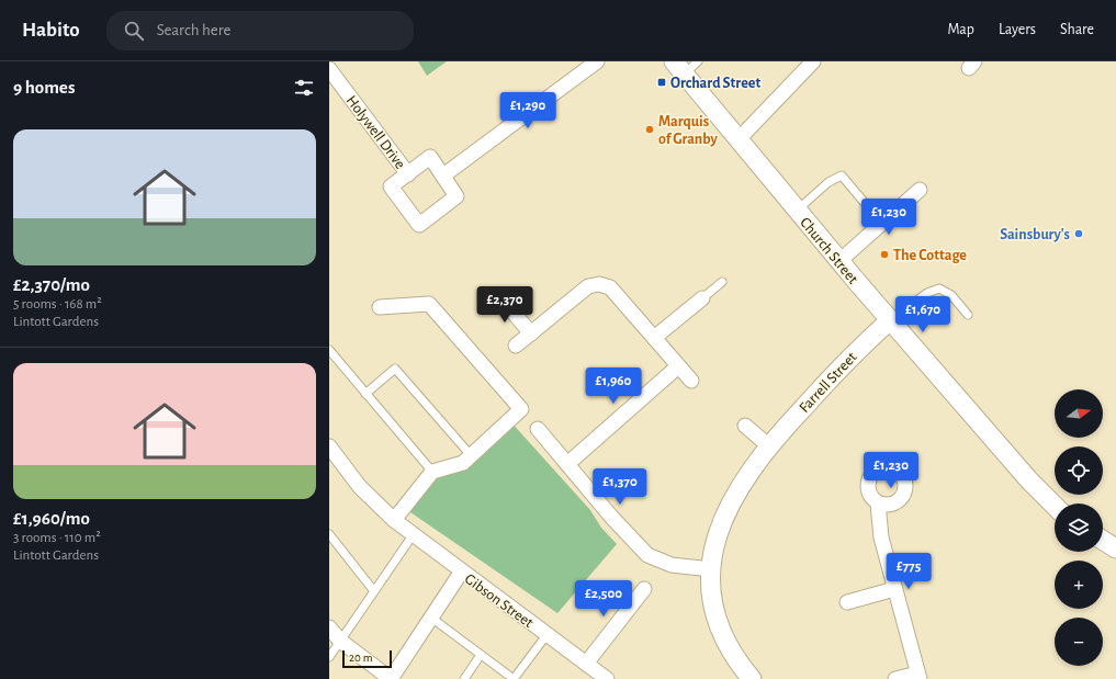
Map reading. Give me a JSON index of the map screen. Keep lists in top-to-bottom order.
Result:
{
  "streets": {
    "street": [
      "Holywell Drive",
      "Church Street",
      "Farrell Street",
      "Gibson Street"
    ]
  },
  "crossings": [
    ["Church Street", "Farrell Street"]
  ],
  "places": {
    "transit": ["Orchard Street"],
    "other": ["Marquis of Granby", "Sainsbury's", "The Cottage"]
  },
  "scale_bar": "20 m",
  "north": "right",
  "page": {
    "header": "Habito",
    "search": "Search here",
    "nav": ["Map", "Layers", "Share"],
    "heading": "9 homes",
    "price": [
      "£1,290",
      "£1,230",
      "£2,370",
      "£1,670",
      "£1,960",
      "£1,230",
      "£1,370",
      "£775",
      "£2,500"
    ],
    "list": [
      {
        "name": "£2,370/mo",
        "note": "5 rooms · 168 m² · Lintott Gardens"
      },
      {
        "name": "£1,960/mo",
        "note": "3 rooms · 110 m² · Lintott Gardens"
      }
    ],
    "map_buttons": ["+", "−"],
    "scale": "20 m"
  }
}
